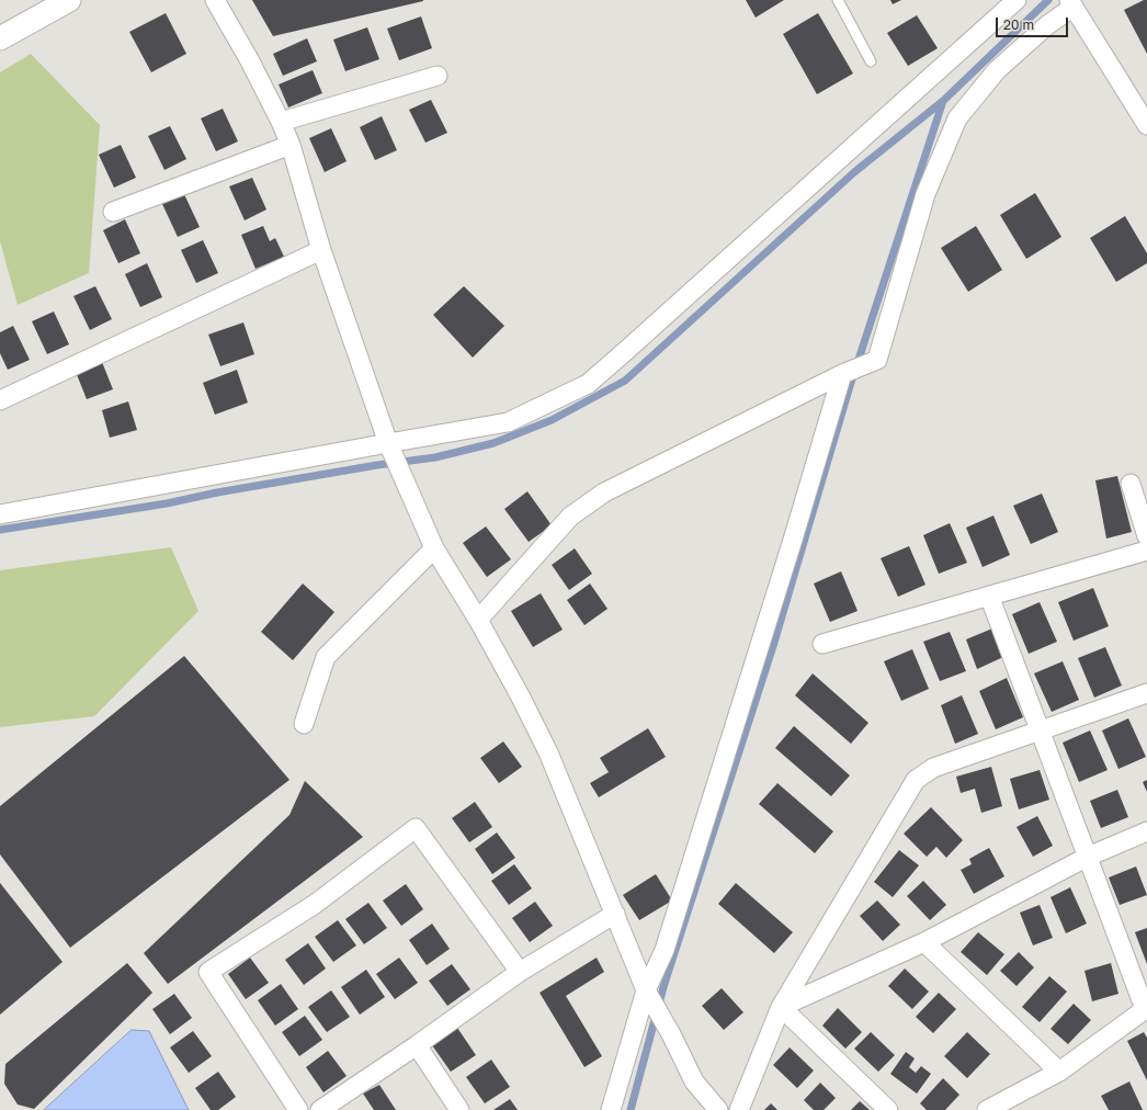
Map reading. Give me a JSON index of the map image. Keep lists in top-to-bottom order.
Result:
{
  "scale_bar": "20 m"
}
